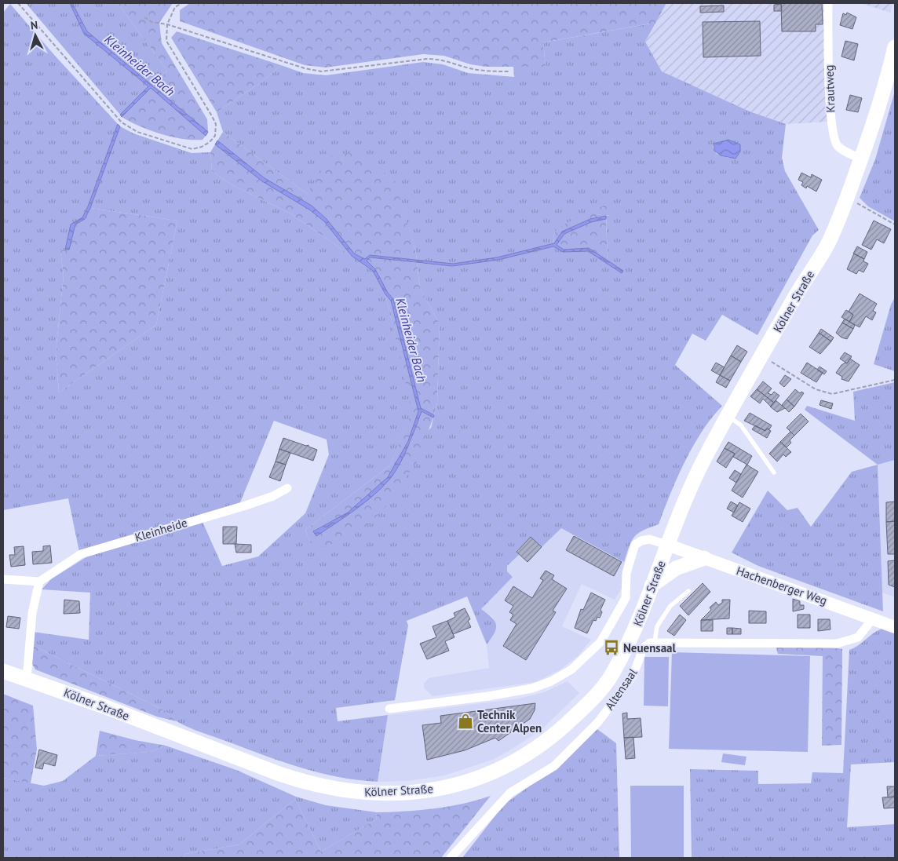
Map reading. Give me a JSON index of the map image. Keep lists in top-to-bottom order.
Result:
{
  "streets": {
    "main road": ["Kölner Straße"],
    "street": [
      "Krautweg",
      "Kleinheide",
      "Hachenberger Weg",
      "Altensaal"
    ]
  },
  "crossings": [
    ["Krautweg", "Kölner Straße"],
    ["Kölner Straße", "Hachenberger Weg"]
  ],
  "water": ["Kleinheider Bach"],
  "places": {
    "bus stop": ["Neuensaal"],
    "shop": ["Technik Center Alpen"]
  },
  "north": "top"
}
